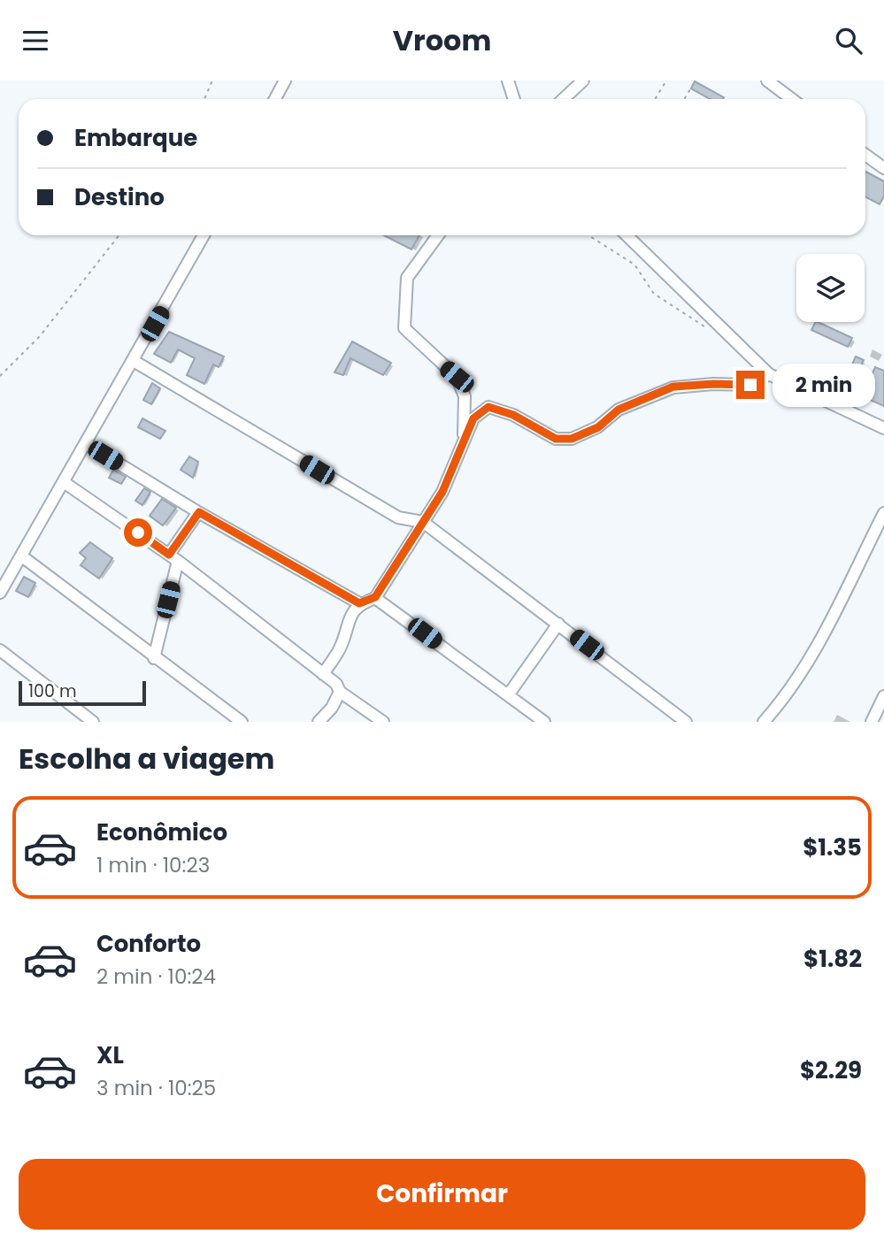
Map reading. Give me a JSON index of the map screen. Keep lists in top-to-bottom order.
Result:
{
  "scale_bar": "100 m",
  "page": {
    "header": "Vroom",
    "banner": ["Embarque", "Destino"],
    "bubble": "2 min",
    "scale": "100 m",
    "heading": "Escolha a viagem",
    "list": [
      {
        "name": "Econômico",
        "note": "1 min · 10:23",
        "value": "$1.35"
      },
      {
        "name": "Conforto",
        "note": "2 min · 10:24",
        "value": "$1.82"
      },
      {
        "name": "XL",
        "note": "3 min · 10:25",
        "value": "$2.29"
      }
    ],
    "buttons": "Confirmar"
  }
}
